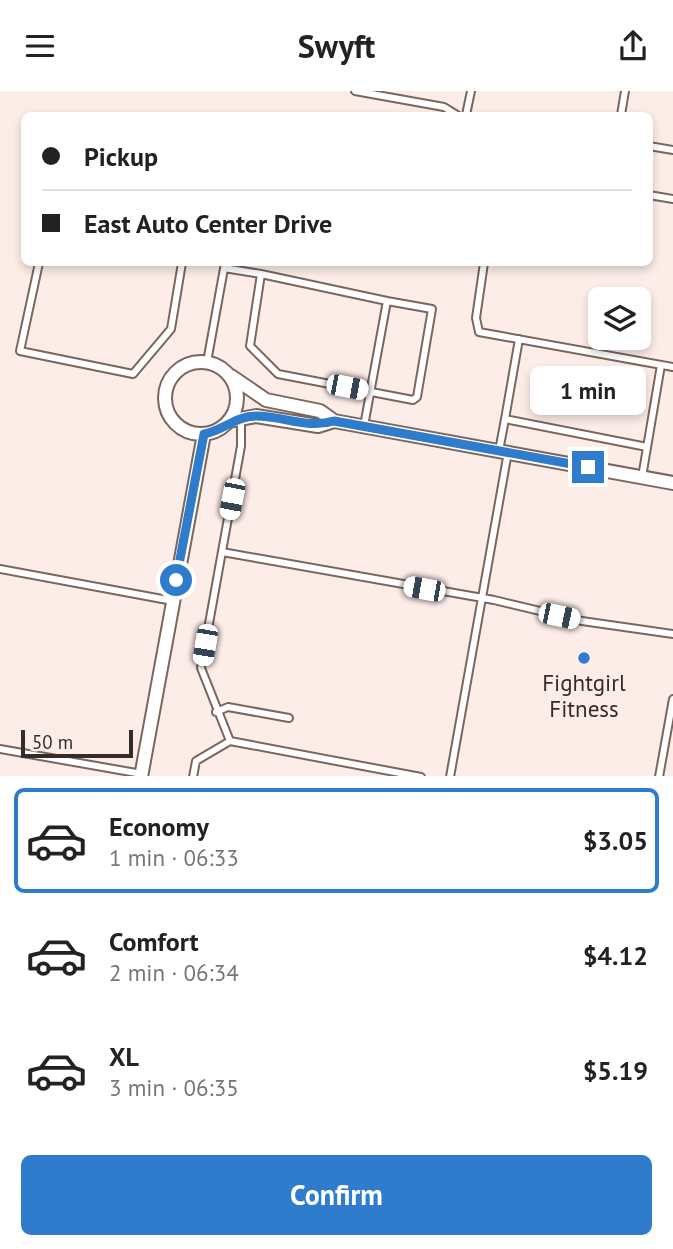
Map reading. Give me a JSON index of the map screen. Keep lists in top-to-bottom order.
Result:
{
  "places": ["Fightgirl Fitness"],
  "scale_bar": "50 m",
  "page": {
    "header": "Swyft",
    "banner": ["Pickup", "East Auto Center Drive"],
    "bubble": "1 min",
    "scale": "50 m",
    "list": [
      {
        "name": "Economy",
        "note": "1 min · 06:33",
        "value": "$3.05"
      },
      {
        "name": "Comfort",
        "note": "2 min · 06:34",
        "value": "$4.12"
      },
      {
        "name": "XL",
        "note": "3 min · 06:35",
        "value": "$5.19"
      }
    ],
    "buttons": "Confirm"
  }
}
